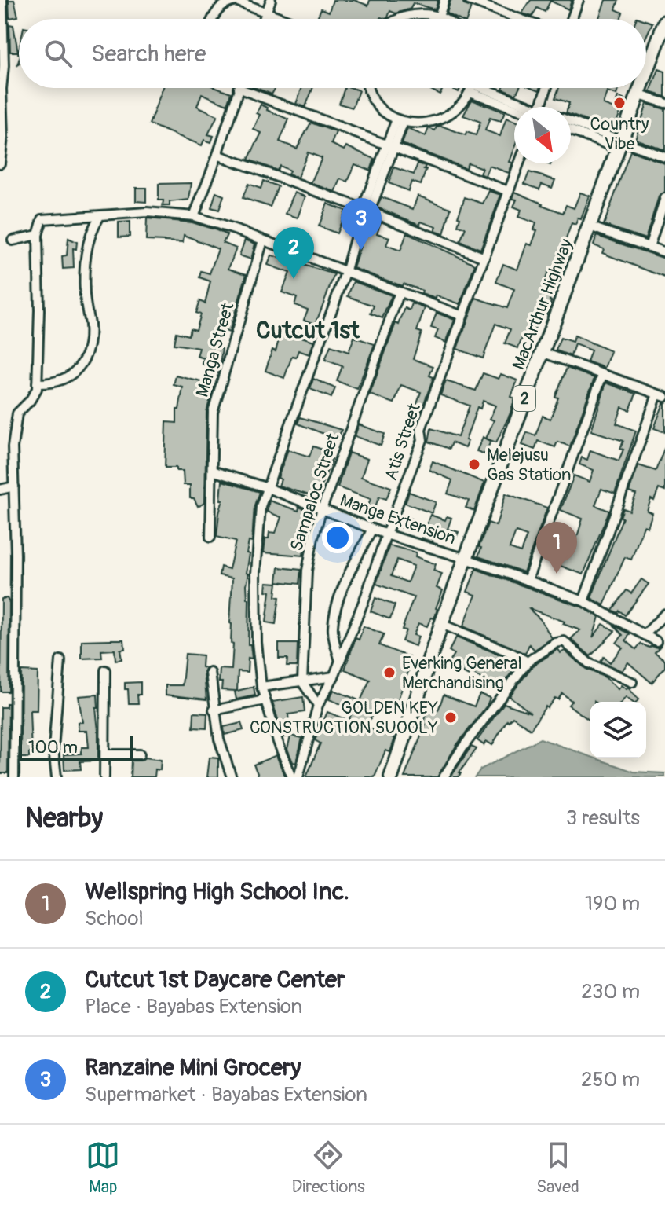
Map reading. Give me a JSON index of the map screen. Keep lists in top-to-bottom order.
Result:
{
  "streets": {
    "highway": ["MacArthur Highway", "2"],
    "street": [
      "Manga Street",
      "Atis Street",
      "Sampaloc Street",
      "Manga Extension"
    ]
  },
  "crossings": [
    ["MacArthur Highway", "Manga Extension"],
    ["Manga Street", "Manga Extension"],
    ["Atis Street", "Manga Extension"],
    ["Sampaloc Street", "Manga Extension"]
  ],
  "districts": ["Cutcut 1st"],
  "places": [
    "Country Vibe",
    "Melejusu Gas Station",
    "Everking General Merchandising",
    "GOLDEN KEY CONSTRUCTION SUOOLY"
  ],
  "scale_bar": "100 m",
  "north": "bottom right",
  "page": {
    "search": "Search here",
    "pins": ["3", "2", "1"],
    "scale": "100 m",
    "heading": ["Nearby", "3 results"],
    "list": [
      {
        "mark": "1",
        "name": "Wellspring High School Inc.",
        "note": "School",
        "value": "190 m"
      },
      {
        "mark": "2",
        "name": "Cutcut 1st Daycare Center",
        "note": "Place · Bayabas Extension",
        "value": "230 m"
      },
      {
        "mark": "3",
        "name": "Ranzaine Mini Grocery",
        "note": "Supermarket · Bayabas Extension",
        "value": "250 m"
      }
    ],
    "nav": ["Map", "Directions", "Saved"]
  }
}
